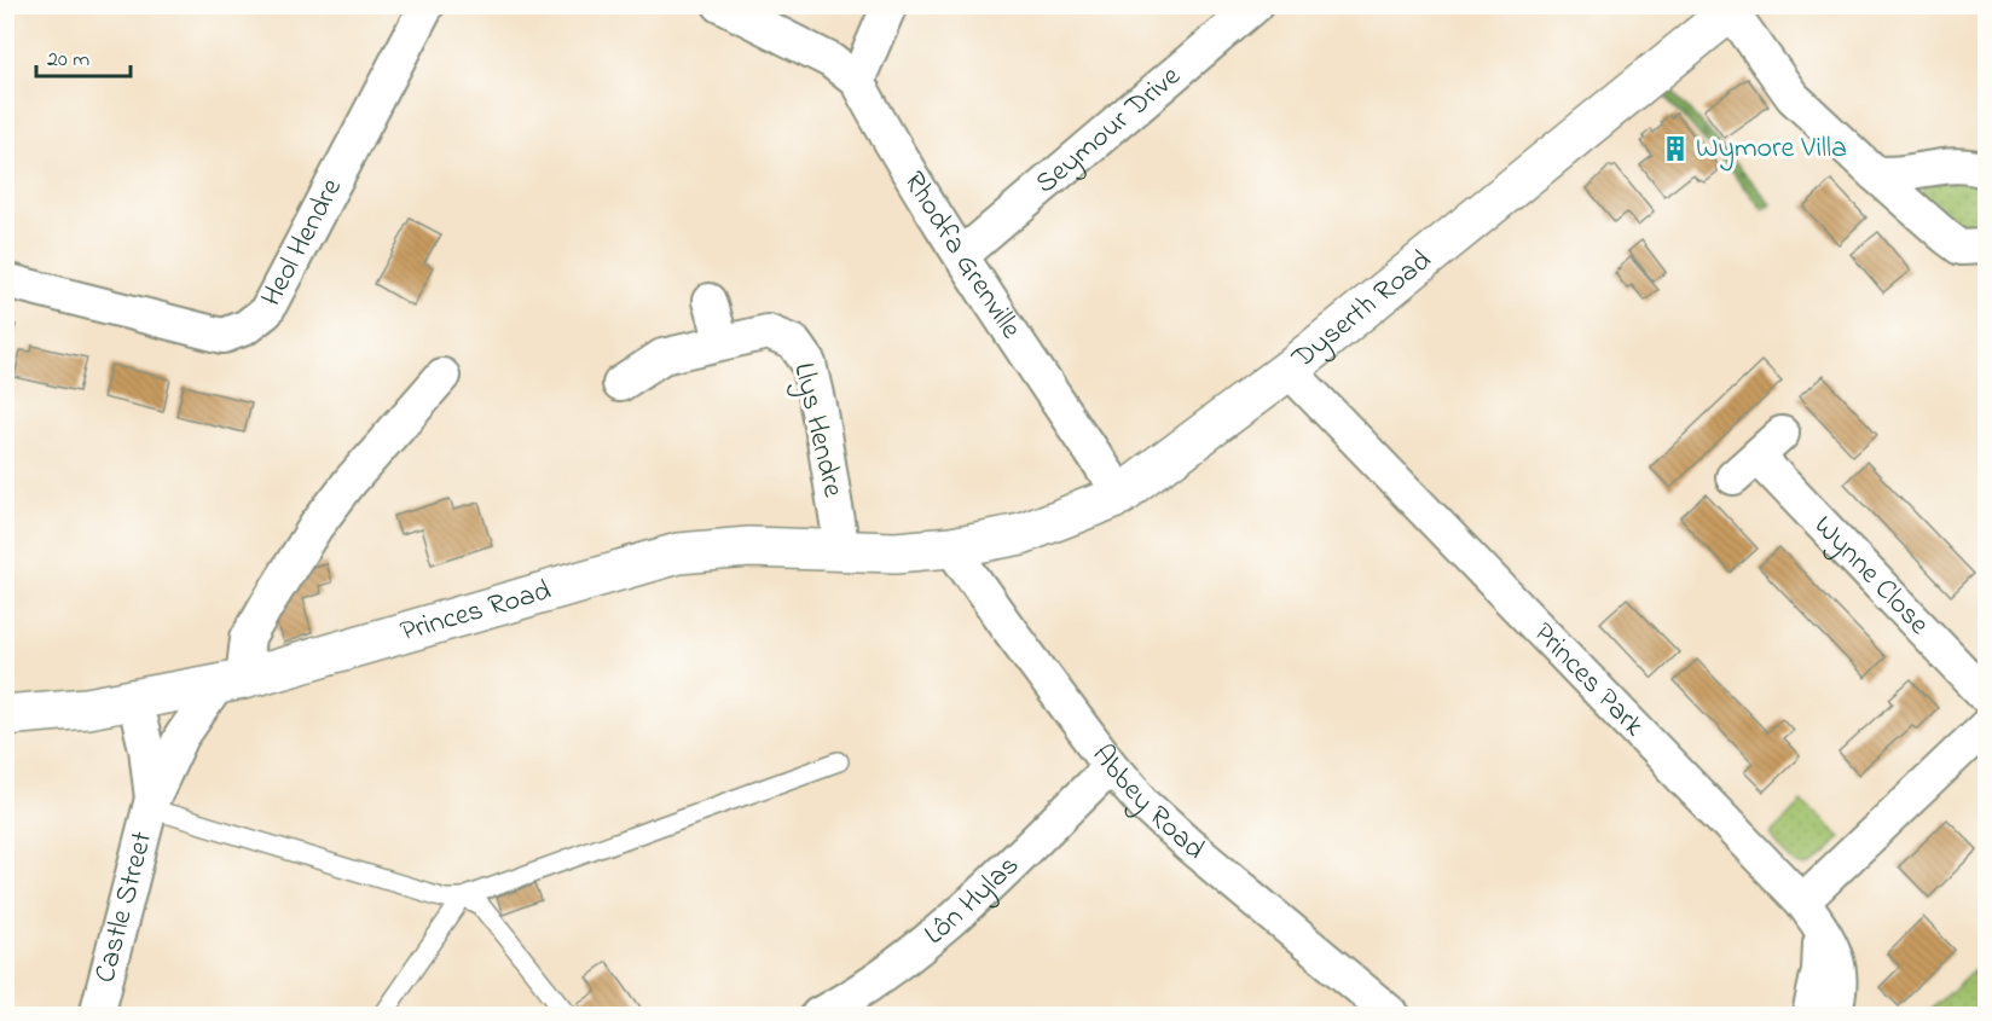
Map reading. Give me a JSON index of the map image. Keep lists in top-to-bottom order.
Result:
{
  "streets": {
    "street": [
      "Seymour Drive",
      "Heol Hendre",
      "Rhodfa Grenville",
      "Dyserth Road",
      "Llys Hendre",
      "Wynne Close",
      "Princes Road",
      "Princes Park",
      "Abbey Road",
      "Lôn Hylas",
      "Castle Street"
    ]
  },
  "crossings": [
    ["Seymour Drive", "Rhodfa Grenville"],
    ["Rhodfa Grenville", "Dyserth Road"],
    ["Dyserth Road", "Princes Road"],
    ["Dyserth Road", "Princes Park"],
    ["Dyserth Road", "Abbey Road"],
    ["Llys Hendre", "Princes Road"],
    ["Princes Road", "Abbey Road"],
    ["Princes Road", "Castle Street"],
    ["Abbey Road", "Lôn Hylas"]
  ],
  "places": {
    "building": ["Wymore Villa"]
  },
  "scale_bar": "20 m"
}
